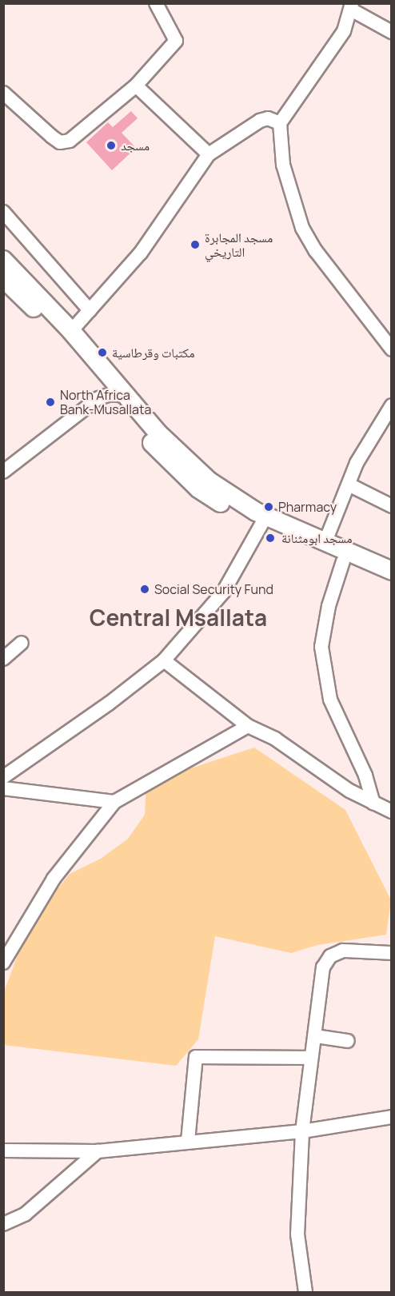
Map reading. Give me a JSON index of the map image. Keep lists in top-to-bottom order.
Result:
{
  "districts": ["Central Msallata"],
  "places": [
    "مسجد",
    "مسجد المجابرة التاريخي",
    "مكتبات وقرطاسية",
    "North Africa Bank-Musallata",
    "Pharmacy",
    "مسجد ابومثنانة",
    "Social Security Fund"
  ]
}
